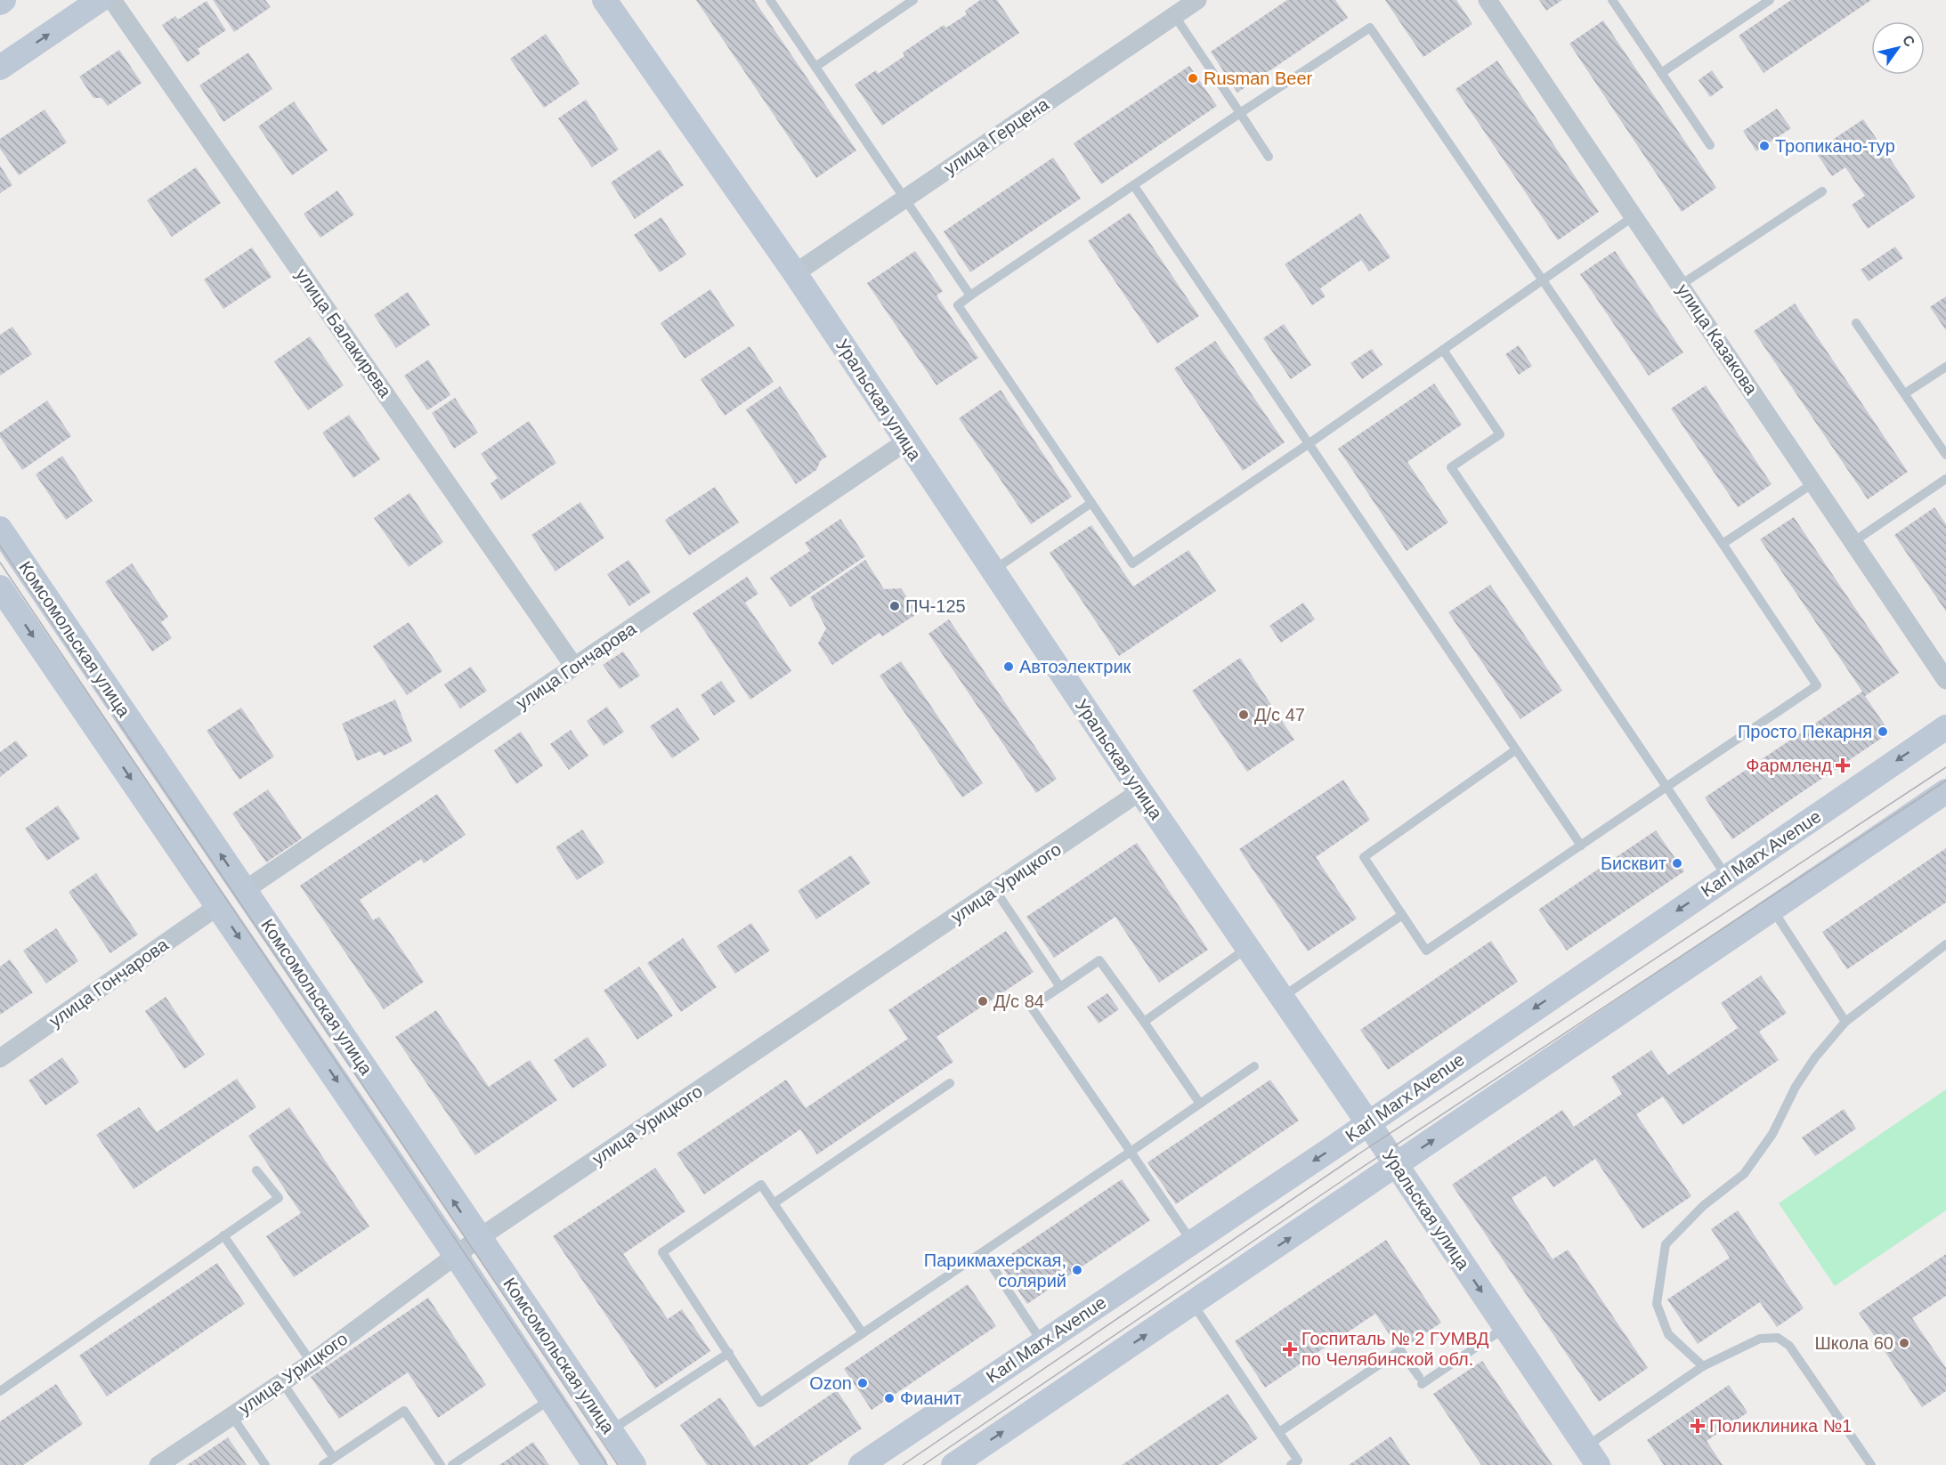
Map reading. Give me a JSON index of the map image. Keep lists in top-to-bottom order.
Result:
{
  "streets": {
    "main road": ["Уральская улица", "Комсомольская улица", "Karl Marx Avenue"],
    "street": [
      "улица Герцена",
      "улица Балакирева",
      "улица Казакова",
      "улица Гончарова",
      "улица Урицкого"
    ]
  },
  "crossings": [
    ["улица Герцена", "Уральская улица"],
    ["улица Балакирева", "улица Гончарова"],
    ["Уральская улица", "улица Гончарова"],
    ["Уральская улица", "Karl Marx Avenue"],
    ["Уральская улица", "улица Урицкого"],
    ["Комсомольская улица", "улица Гончарова"],
    ["Комсомольская улица", "улица Урицкого"]
  ],
  "places": {
    "other": [
      "Rusman Beer",
      "Тропикано-тур",
      "ПЧ-125",
      "Автоэлектрик",
      "Д/с 47",
      "Просто Пекарня",
      "Бисквит",
      "Д/с 84",
      "Парикмахерская, солярий",
      "Школа 60",
      "Ozon",
      "Фианит"
    ],
    "health": ["Фармленд", "Госпиталь № 2 ГУМВД по Челябинской обл.", "Поликлиника №1"]
  },
  "north": "top right"
}
